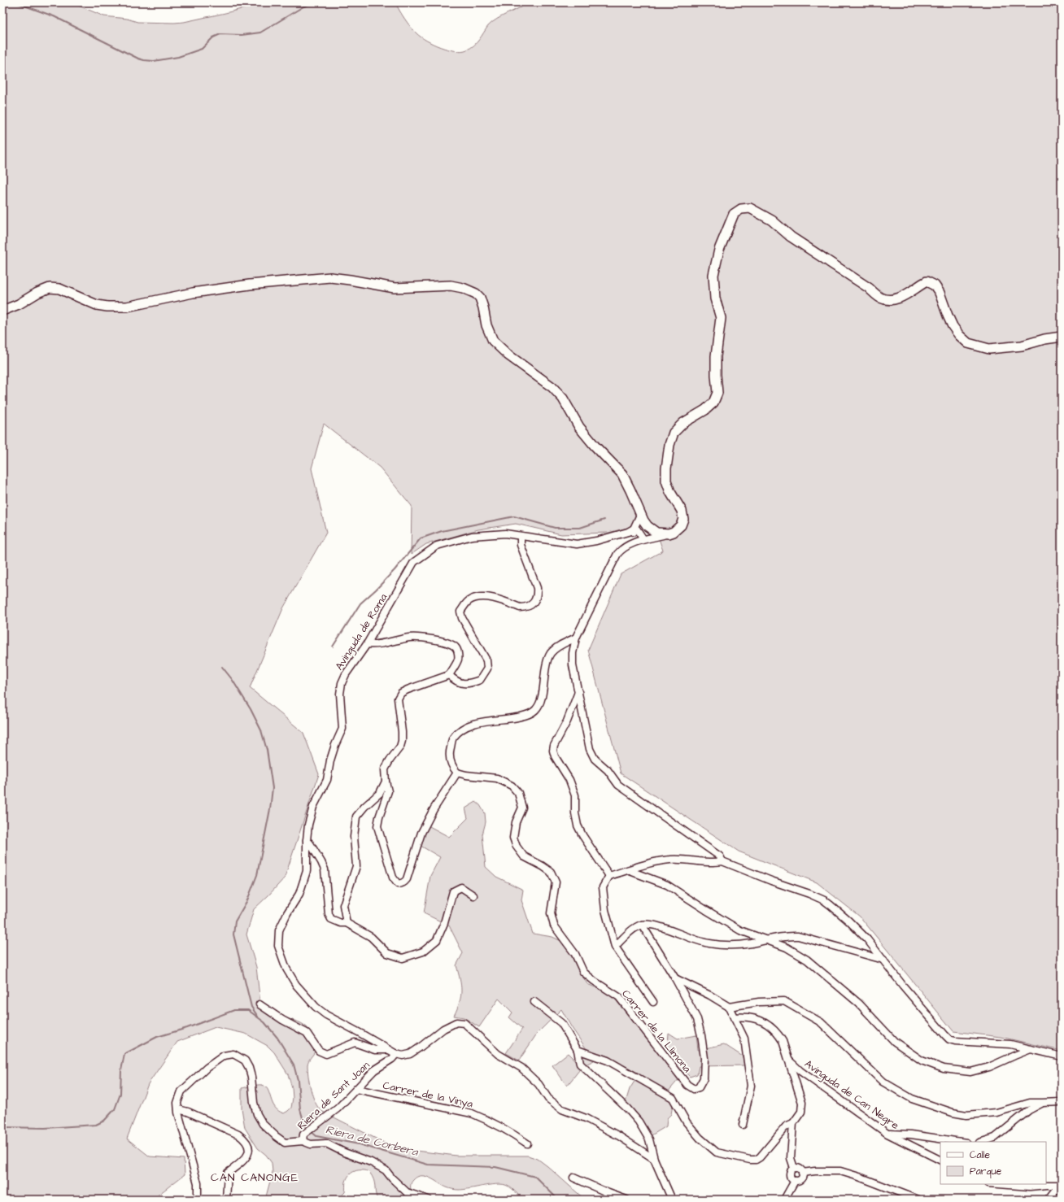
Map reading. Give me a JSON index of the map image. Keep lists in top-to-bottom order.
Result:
{
  "streets": {
    "street": [
      "Avinguda de Roma",
      "Carrer de la Llimona",
      "Carrer de la Vinya",
      "Avinguda de Can Negre",
      "Riera de Sant Joan"
    ]
  },
  "crossings": [
    ["Carrer de la Vinya", "Riera de Sant Joan"]
  ],
  "districts": ["CAN CANONGE"],
  "water": ["Riera de Corbera"],
  "legend": ["Calle", "Parque"]
}
